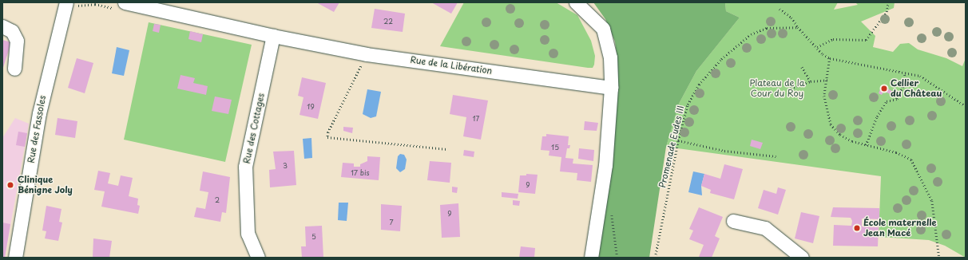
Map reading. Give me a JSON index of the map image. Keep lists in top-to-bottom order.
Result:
{
  "streets": {
    "street": ["Rue de la Libération", "Rue des Cottages", "Rue des Fassoles"],
    "path": ["Promenade Eudes III"]
  },
  "crossings": [
    ["Rue de la Libération", "Rue des Cottages"]
  ],
  "parks": ["Plateau de la Cour du Roy"],
  "places": ["Cellier du Château", "Clinique Bénigne Joly", "École maternelle Jean Macé"],
  "house_numbers": [
    "22",
    "19",
    "17",
    "15",
    "3",
    "17 bis",
    "9",
    "2",
    "9",
    "7",
    "5"
  ]
}
